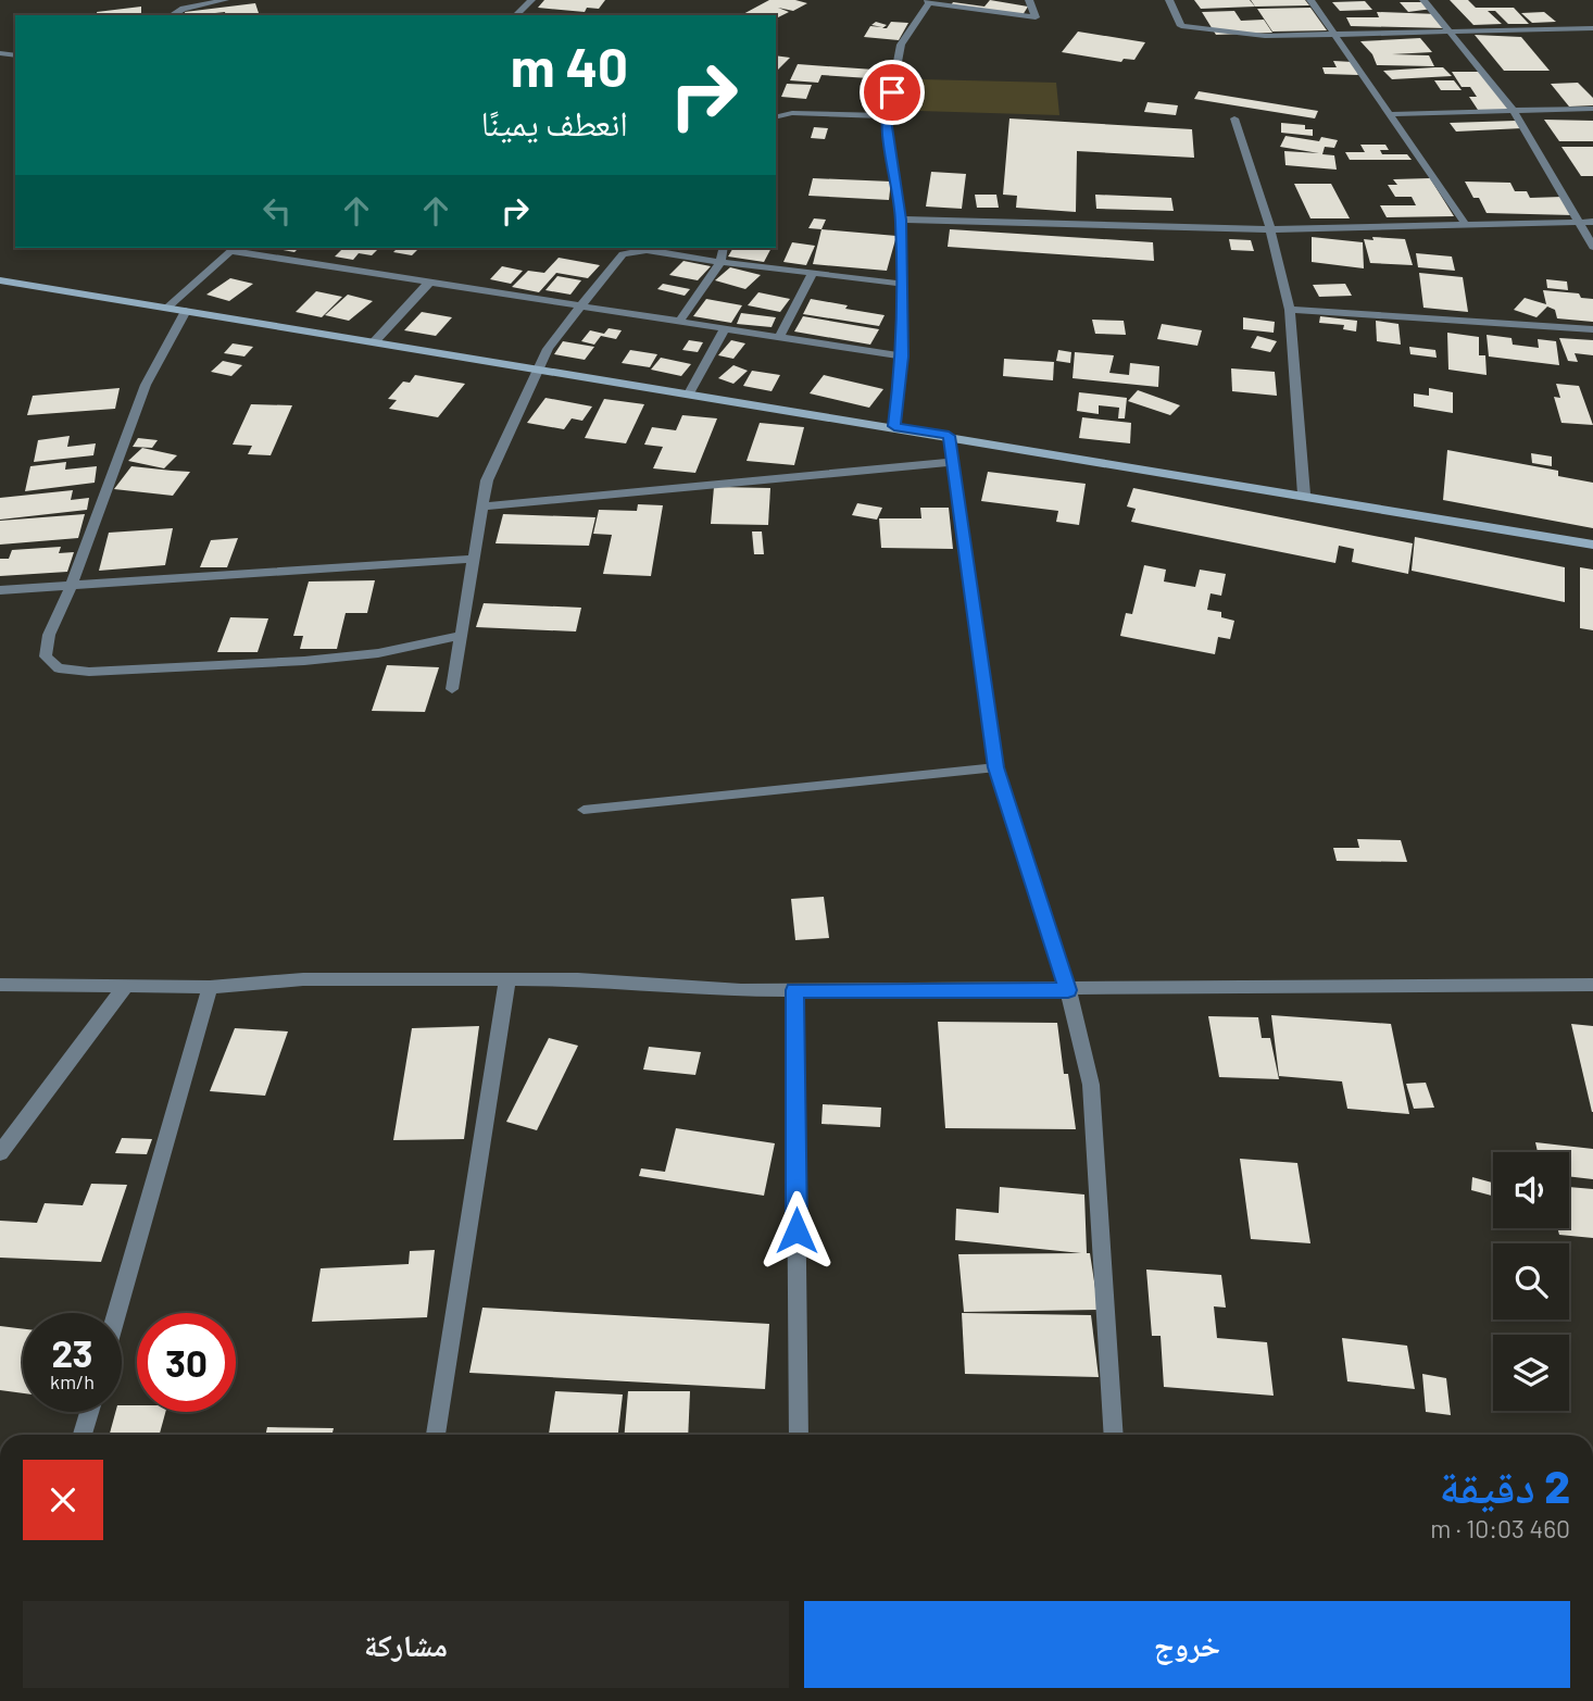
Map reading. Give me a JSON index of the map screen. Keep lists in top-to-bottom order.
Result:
{
  "page": {
    "turn": ["40 m", "انعطف يمينًا"],
    "speed": "23 km/h",
    "limit": "30",
    "heading": ["2 دقيقة", "460 m · 10:03"],
    "buttons": ["خروج", "مشاركة"]
  }
}
